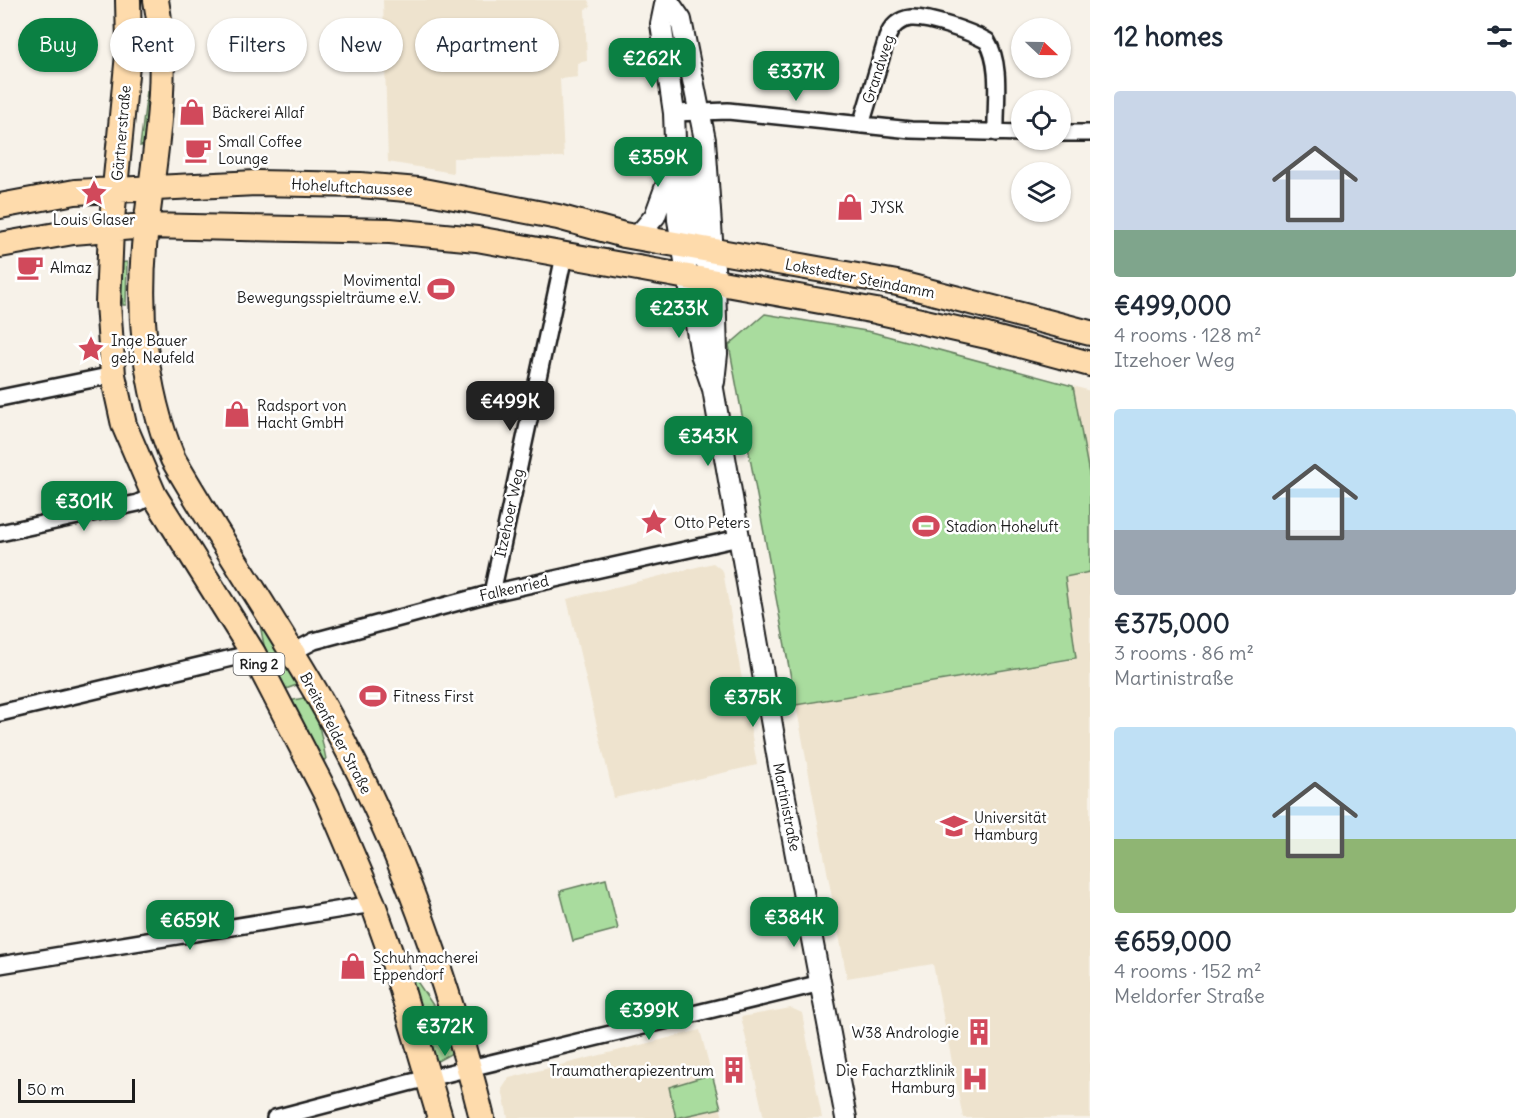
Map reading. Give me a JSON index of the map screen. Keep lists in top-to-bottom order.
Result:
{
  "streets": {
    "main road": [
      "Gärtnerstraße",
      "Hoheluftchaussee",
      "Lokstedter Steindamm",
      "Ring 2",
      "Breitenfelder Straße"
    ],
    "street": [
      "Grandweg",
      "Itzehoer Weg",
      "Falkenried",
      "Martinistraße"
    ]
  },
  "crossings": [
    ["Gärtnerstraße", "Hoheluftchaussee"],
    ["Gärtnerstraße", "Ring 2"],
    ["Hoheluftchaussee", "Lokstedter Steindamm"],
    ["Hoheluftchaussee", "Ring 2"],
    ["Hoheluftchaussee", "Martinistraße"],
    ["Lokstedter Steindamm", "Martinistraße"],
    ["Itzehoer Weg", "Falkenried"],
    ["Falkenried", "Breitenfelder Straße"],
    ["Falkenried", "Martinistraße"],
    ["Ring 2", "Breitenfelder Straße"]
  ],
  "places": {
    "shop": [
      "Bäckerei Allaf",
      "JYSK",
      "Radsport von Hacht GmbH",
      "Schuhmacherei Eppendorf"
    ],
    "cafe": ["Small Coffee Lounge", "Almaz"],
    "place": ["Louis Glaser", "Inge Bauer geb. Neufeld", "Otto Peters"],
    "sports": ["Movimental Bewegungsspielträume e.V.", "Stadion Hoheluft", "Fitness First"],
    "school or university": ["Universität Hamburg"],
    "building": ["W38 Andrologie", "Traumatherapiezentrum"],
    "hospital": ["Die Facharztklinik Hamburg"]
  },
  "scale_bar": "50 m",
  "north": "right",
  "page": {
    "heading": "12 homes",
    "chip": [
      "Buy",
      "Rent",
      "Filters",
      "New",
      "Apartment"
    ],
    "price": [
      "€262K",
      "€337K",
      "€359K",
      "€233K",
      "€499K",
      "€343K",
      "€301K",
      "€375K",
      "€384K",
      "€659K",
      "€399K",
      "€372K"
    ],
    "list": [
      {
        "name": "€499,000",
        "note": "4 rooms · 128 m² · Itzehoer Weg"
      },
      {
        "name": "€375,000",
        "note": "3 rooms · 86 m² · Martinistraße"
      },
      {
        "name": "€659,000",
        "note": "4 rooms · 152 m² · Meldorfer Straße"
      }
    ],
    "scale": "50 m"
  }
}
